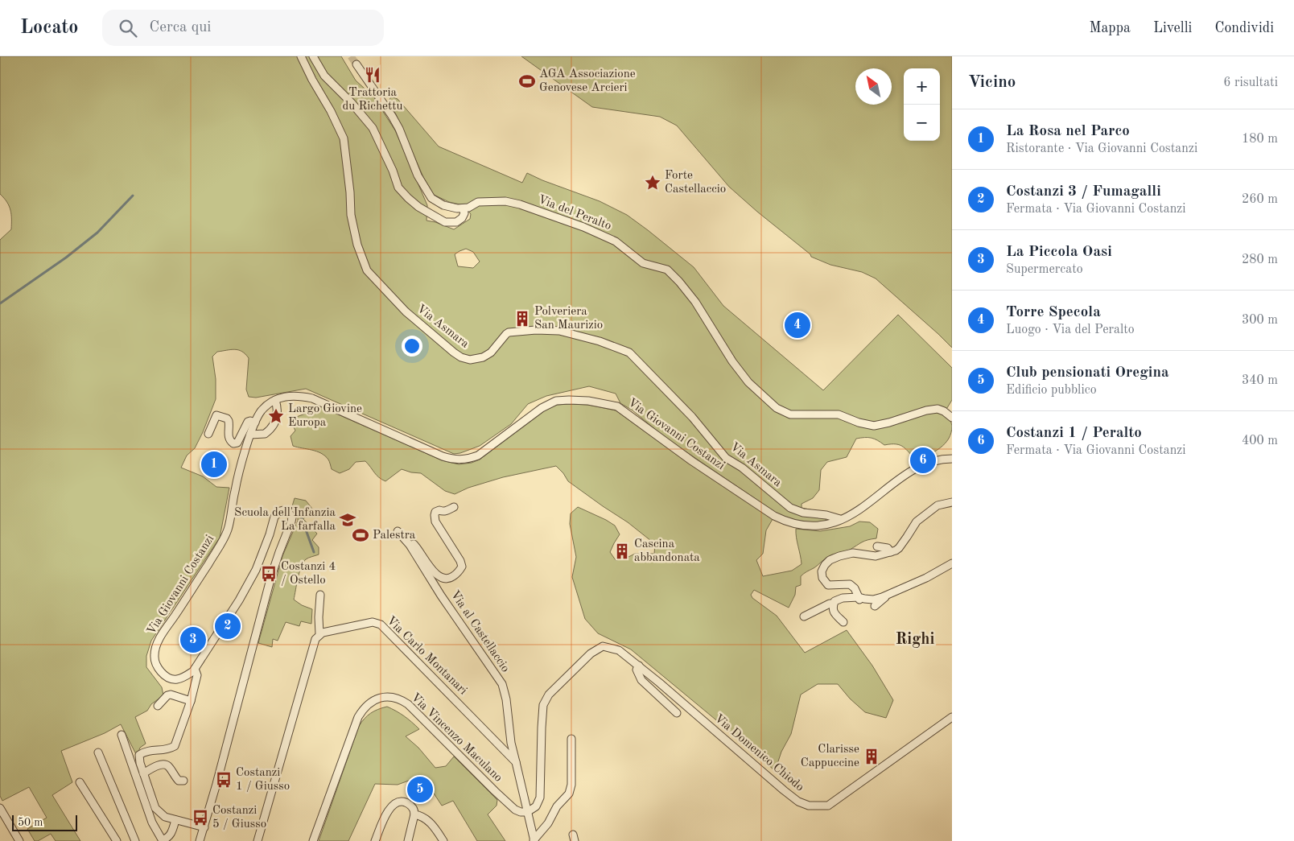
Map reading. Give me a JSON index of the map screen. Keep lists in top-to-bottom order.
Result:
{
  "streets": {
    "street": [
      "Via del Peralto",
      "Via Asmara",
      "Via Giovanni Costanzi",
      "Via al Castellaccio",
      "Via Carlo Montanari",
      "Via Vincenzo Maculano",
      "Via Domenico Chiodo"
    ]
  },
  "crossings": [
    ["Via Asmara", "Via Giovanni Costanzi"],
    ["Via al Castellaccio", "Via Carlo Montanari"],
    ["Via Vincenzo Maculano", "Via Domenico Chiodo"]
  ],
  "districts": ["Righi"],
  "places": {
    "restaurant": ["Trattoria du Richettu"],
    "sports": ["AGA Associazione Genovese Arcieri", "Palestra"],
    "place": ["Forte Castellaccio", "Largo Giovine Europa"],
    "building": ["Polveriera San Maurizio", "Cascina abbandonata", "Clarisse Cappuccine"],
    "school or university": ["Scuola dell'Infanzia La farfalla"],
    "bus stop": ["Costanzi 4 / Ostello", "Costanzi 1 / Giusso", "Costanzi 5 / Giusso"]
  },
  "scale_bar": "50 m",
  "north": "top left",
  "page": {
    "header": "Locato",
    "search": "Cerca qui",
    "nav": ["Mappa", "Livelli", "Condividi"],
    "heading": ["Vicino", "6 risultati"],
    "map_buttons": ["+", "−"],
    "list": [
      {
        "mark": "1",
        "name": "La Rosa nel Parco",
        "note": "Ristorante · Via Giovanni Costanzi",
        "value": "180 m"
      },
      {
        "mark": "2",
        "name": "Costanzi 3 / Fumagalli",
        "note": "Fermata · Via Giovanni Costanzi",
        "value": "260 m"
      },
      {
        "mark": "3",
        "name": "La Piccola Oasi",
        "note": "Supermercato",
        "value": "280 m"
      },
      {
        "mark": "4",
        "name": "Torre Specola",
        "note": "Luogo · Via del Peralto",
        "value": "300 m"
      },
      {
        "mark": "5",
        "name": "Club pensionati Oregina",
        "note": "Edificio pubblico",
        "value": "340 m"
      },
      {
        "mark": "6",
        "name": "Costanzi 1 / Peralto",
        "note": "Fermata · Via Giovanni Costanzi",
        "value": "400 m"
      }
    ],
    "pins": [
      "4",
      "6",
      "1",
      "2",
      "3",
      "5"
    ],
    "scale": "50 m"
  }
}
